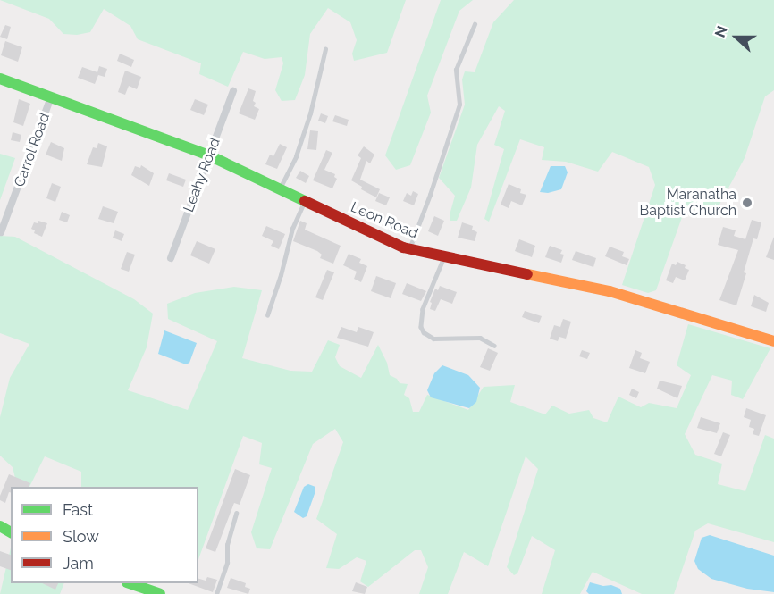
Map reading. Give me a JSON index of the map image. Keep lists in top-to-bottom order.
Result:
{
  "streets": {
    "street": ["Carrol Road", "Leahy Road", "Leon Road"]
  },
  "crossings": [
    ["Carrol Road", "Leon Road"],
    ["Leahy Road", "Leon Road"]
  ],
  "places": ["Maranatha Baptist Church"],
  "legend": ["Fast", "Slow", "Jam"],
  "north": "left"
}
